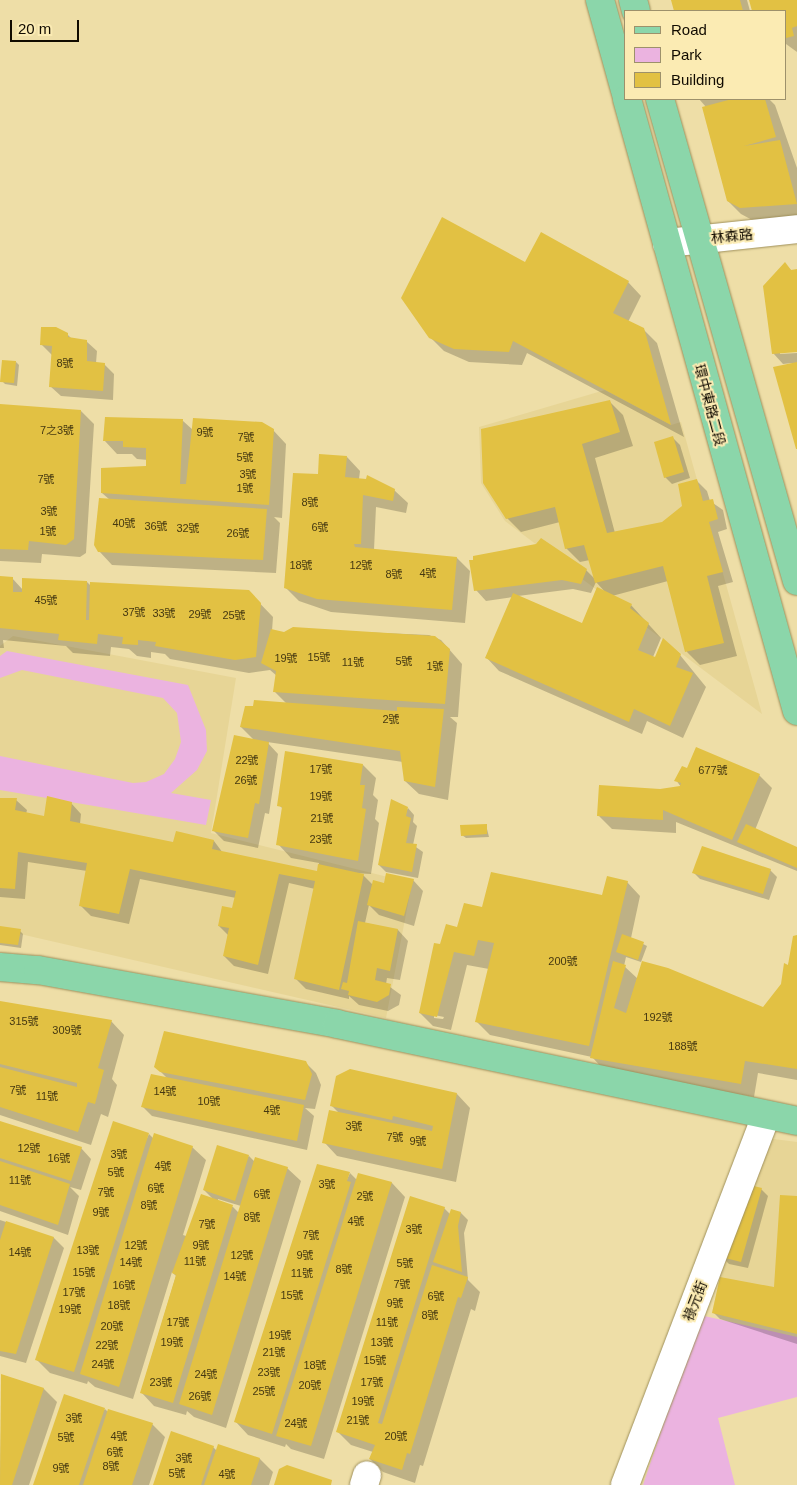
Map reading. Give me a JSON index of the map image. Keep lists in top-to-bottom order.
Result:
{
  "streets": {
    "main road": ["環中東路二段"],
    "street": ["林森路", "祿元街"]
  },
  "crossings": [
    ["林森路", "環中東路二段"]
  ],
  "house_numbers": [
    "8號",
    "7之3號",
    "9號",
    "7號",
    "5號",
    "3號",
    "7號",
    "1號",
    "8號",
    "3號",
    "40號",
    "36號",
    "6號",
    "32號",
    "1號",
    "26號",
    "18號",
    "12號",
    "4號",
    "8號",
    "45號",
    "37號",
    "33號",
    "29號",
    "25號",
    "15號",
    "19號",
    "5號",
    "11號",
    "1號",
    "2號",
    "22號",
    "17號",
    "677號",
    "26號",
    "19號",
    "21號",
    "23號",
    "200號",
    "192號",
    "315號",
    "309號",
    "188號",
    "7號",
    "14號",
    "11號",
    "10號",
    "4號",
    "3號",
    "7號",
    "9號",
    "12號",
    "3號",
    "16號",
    "4號",
    "5號",
    "11號",
    "3號",
    "6號",
    "7號",
    "6號",
    "2號",
    "8號",
    "9號",
    "8號",
    "4號",
    "7號",
    "3號",
    "7號",
    "12號",
    "9號",
    "13號",
    "14號",
    "12號",
    "9號",
    "11號",
    "14號",
    "5號",
    "8號",
    "15號",
    "11號",
    "14號",
    "7號",
    "16號",
    "17號",
    "15號",
    "6號",
    "9號",
    "18號",
    "19號",
    "8號",
    "17號",
    "11號",
    "20號",
    "19號",
    "19號",
    "13號",
    "22號",
    "21號",
    "15號",
    "24號",
    "18號",
    "23號",
    "24號",
    "23號",
    "17號",
    "20號",
    "25號",
    "26號",
    "19號",
    "3號",
    "21號",
    "24號",
    "4號",
    "20號",
    "5號",
    "6號",
    "3號",
    "8號",
    "9號",
    "5號",
    "4號"
  ],
  "legend": ["Road", "Park", "Building"],
  "scale_bar": "20 m"
}
